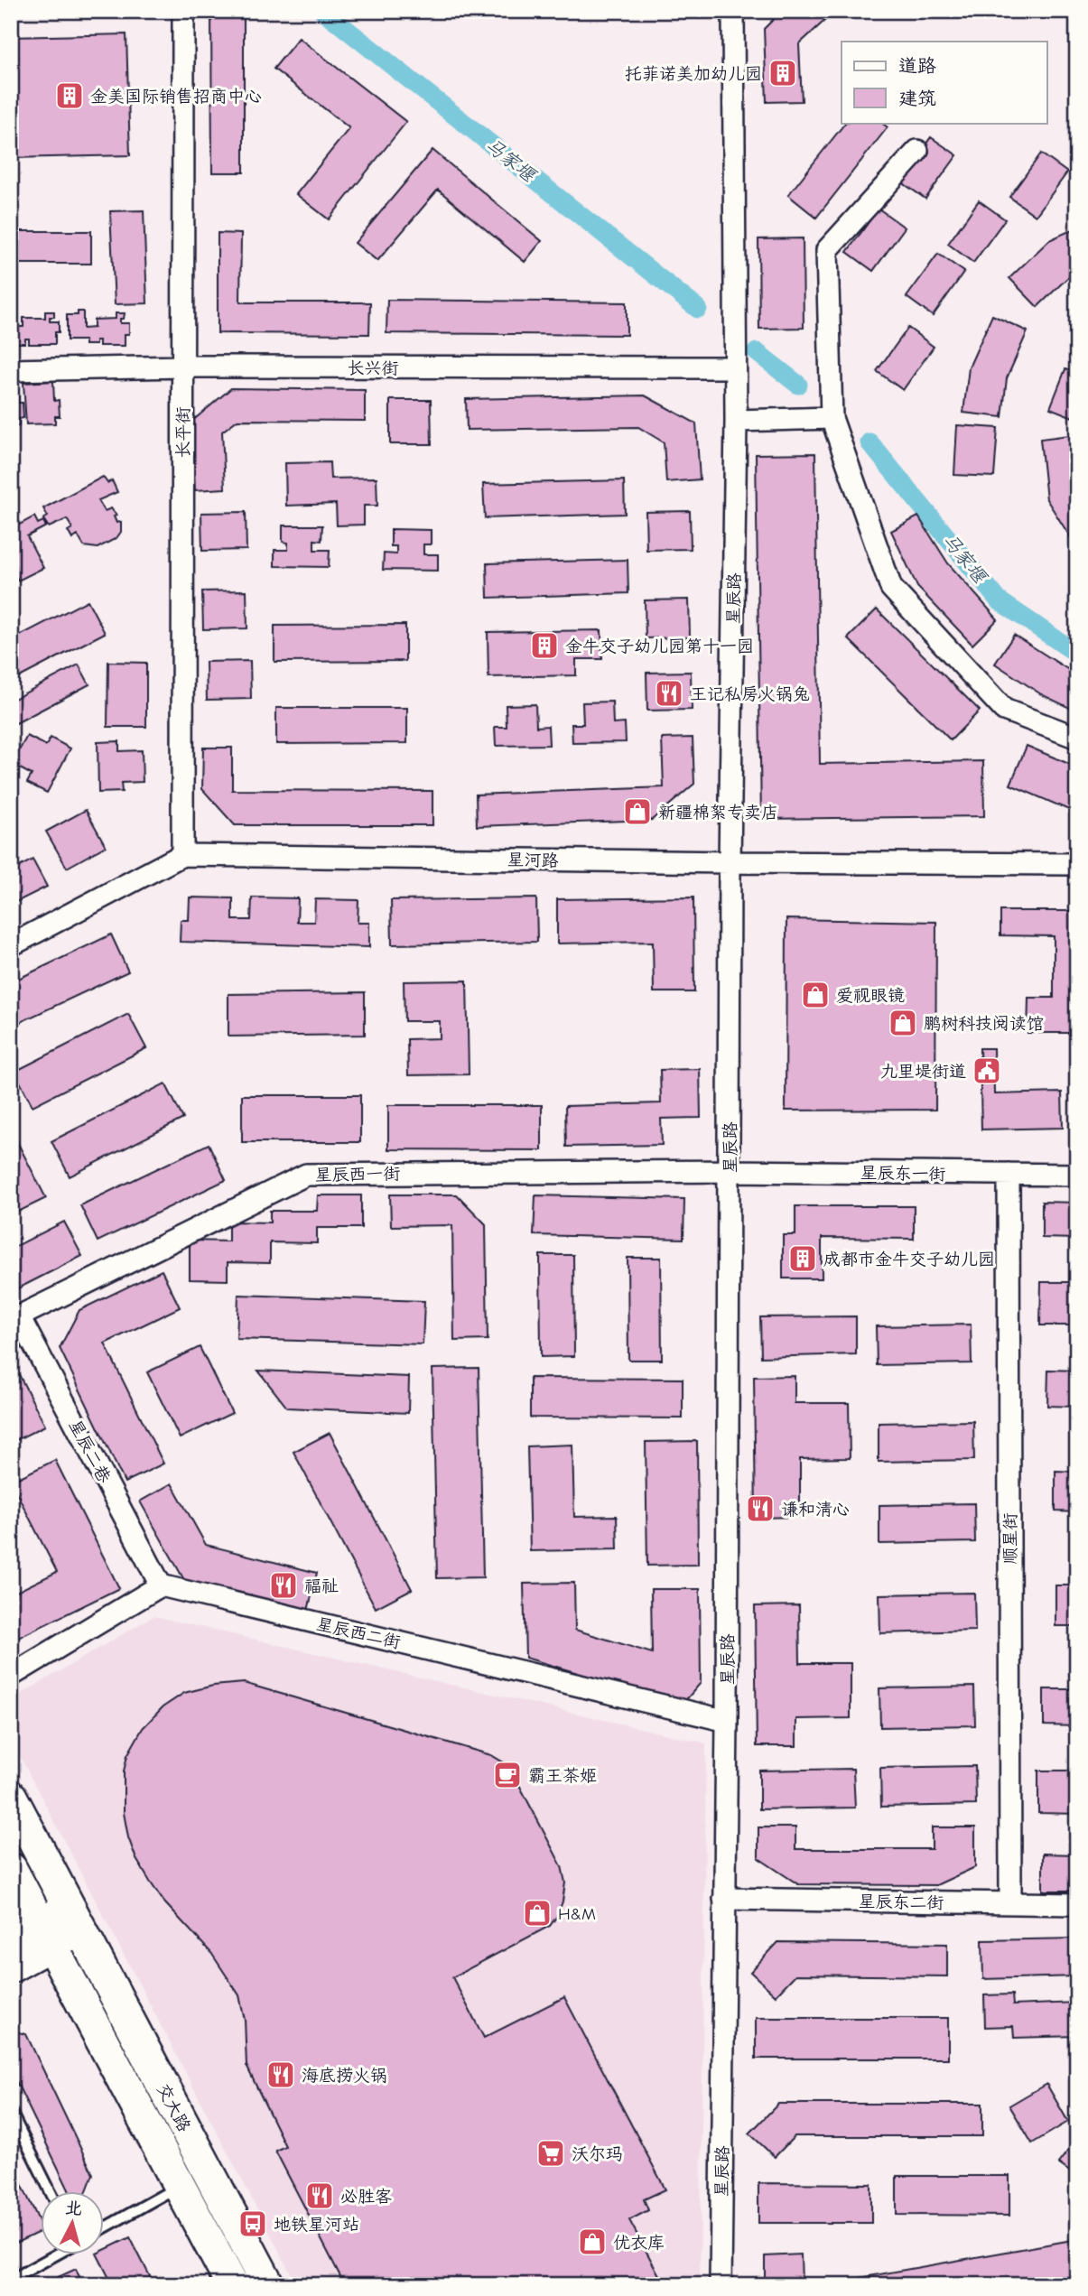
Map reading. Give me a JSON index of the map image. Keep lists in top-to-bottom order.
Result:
{
  "streets": {
    "main road": ["交大路"],
    "street": [
      "长兴街",
      "长平街",
      "星辰路",
      "星河路",
      "星辰东一街",
      "星辰西一街",
      "星辰二巷",
      "顺星街",
      "星辰西二街",
      "星辰东二街"
    ]
  },
  "crossings": [
    ["长兴街", "长平街"],
    ["长兴街", "星辰路"],
    ["长平街", "星河路"],
    ["星辰路", "星河路"],
    ["星辰路", "星辰东一街"],
    ["星辰路", "星辰西一街"],
    ["星辰路", "星辰西二街"],
    ["星辰路", "星辰东二街"],
    ["星辰东一街", "星辰西一街"],
    ["星辰东一街", "顺星街"],
    ["星辰西一街", "星辰二巷"],
    ["星辰二巷", "星辰西二街"],
    ["顺星街", "星辰东二街"]
  ],
  "water": ["马家堰"],
  "places": {
    "building": [
      "托菲诺美加幼儿园",
      "金美国际销售招商中心",
      "金牛交子幼儿园第十一园",
      "成都市金牛交子幼儿园"
    ],
    "restaurant": [
      "王记私房火锅兔",
      "谦和清心",
      "福祉",
      "海底捞火锅",
      "必胜客"
    ],
    "shop": [
      "新疆棉絮专卖店",
      "爱视眼镜",
      "鹏树科技阅读馆",
      "H&M",
      "优衣库"
    ],
    "public building": ["九里堤街道"],
    "cafe": ["霸王茶姬"],
    "supermarket": ["沃尔玛"],
    "bus stop": ["地铁星河站"]
  },
  "legend": ["道路", "建筑"],
  "north": "top"
}
